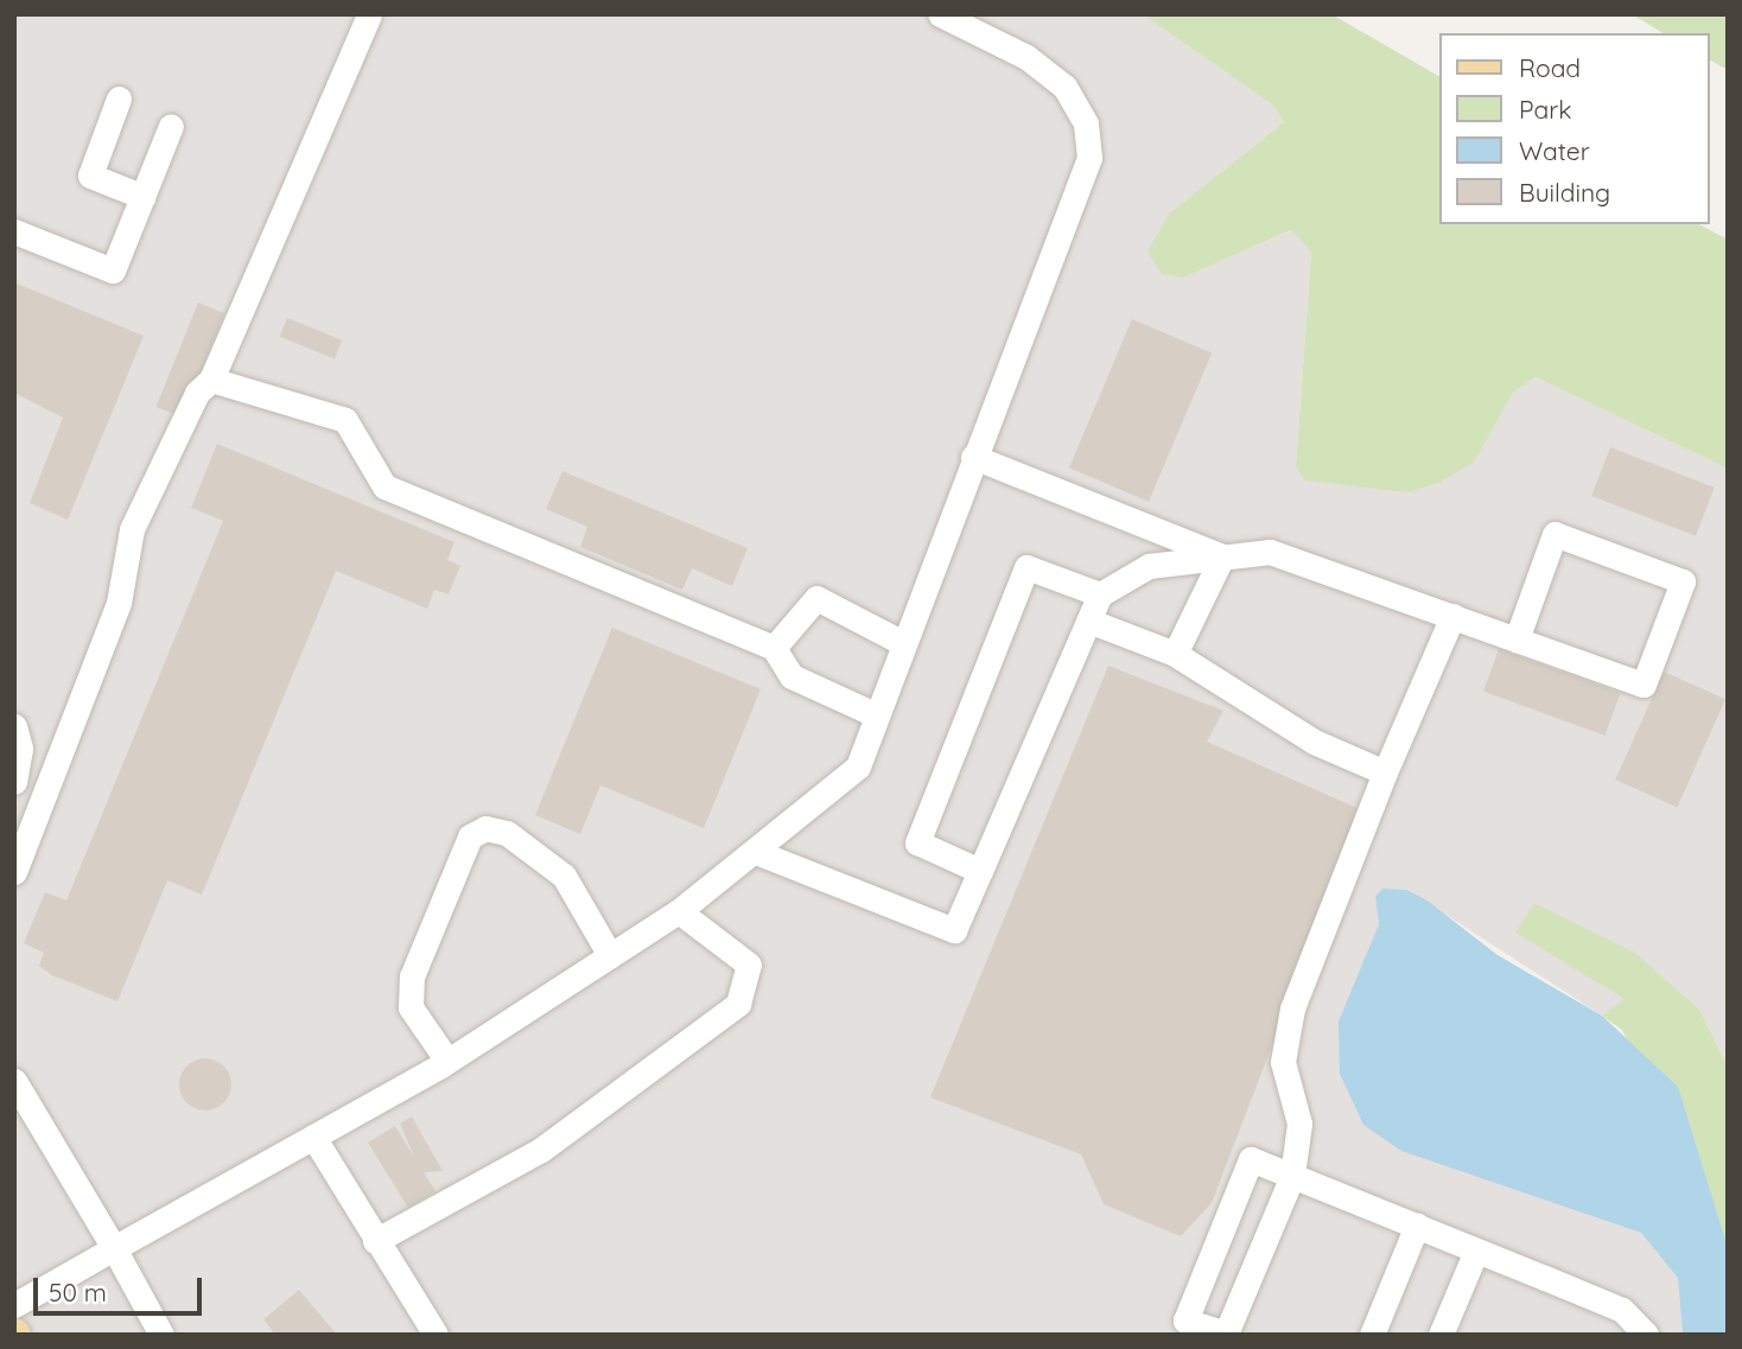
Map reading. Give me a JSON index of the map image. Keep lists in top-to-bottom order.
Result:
{
  "legend": [
    "Road",
    "Park",
    "Water",
    "Building"
  ],
  "scale_bar": "50 m"
}
